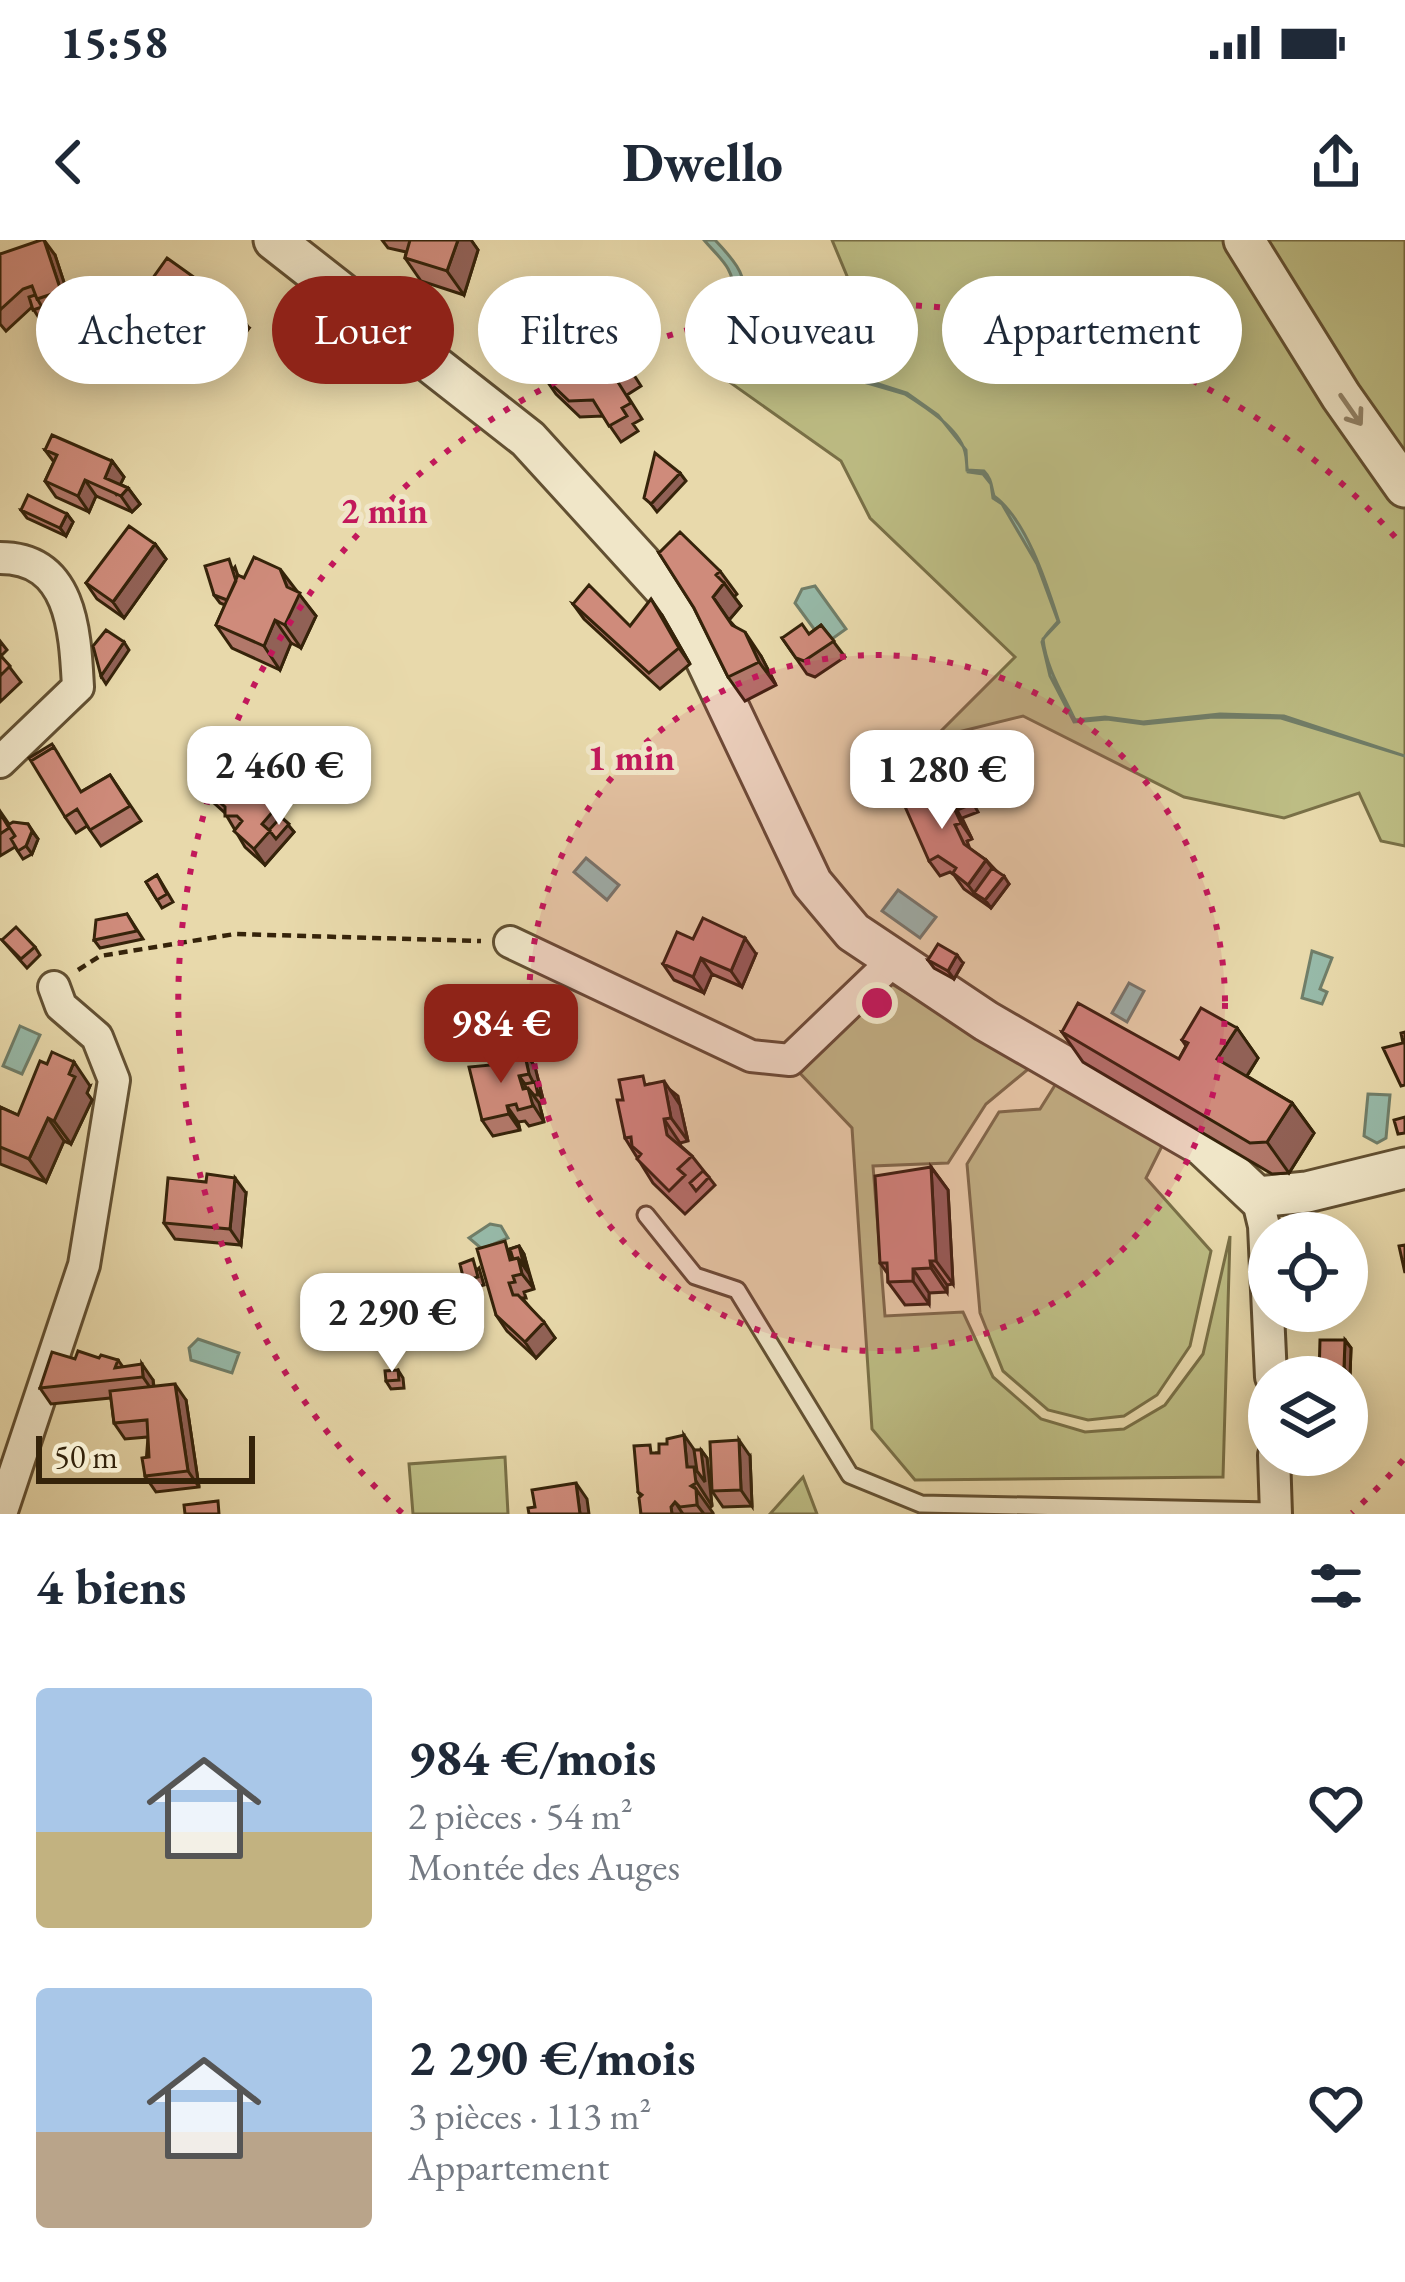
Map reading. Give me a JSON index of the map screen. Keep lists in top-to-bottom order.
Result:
{
  "scale_bar": "50 m",
  "page": {
    "status": "15:58",
    "header": "Dwello",
    "chip": [
      "Acheter",
      "Louer",
      "Filtres",
      "Nouveau",
      "Appartement"
    ],
    "price": [
      "2 460 €",
      "1 280 €",
      "984 €",
      "2 290 €"
    ],
    "scale": "50 m",
    "heading": "4 biens",
    "list": [
      {
        "name": "984 €/mois",
        "note": "2 pièces · 54 m² · Montée des Auges"
      },
      {
        "name": "2 290 €/mois",
        "note": "3 pièces · 113 m² · Appartement"
      }
    ]
  },
  "rings": ["2 min", "1 min"]
}
